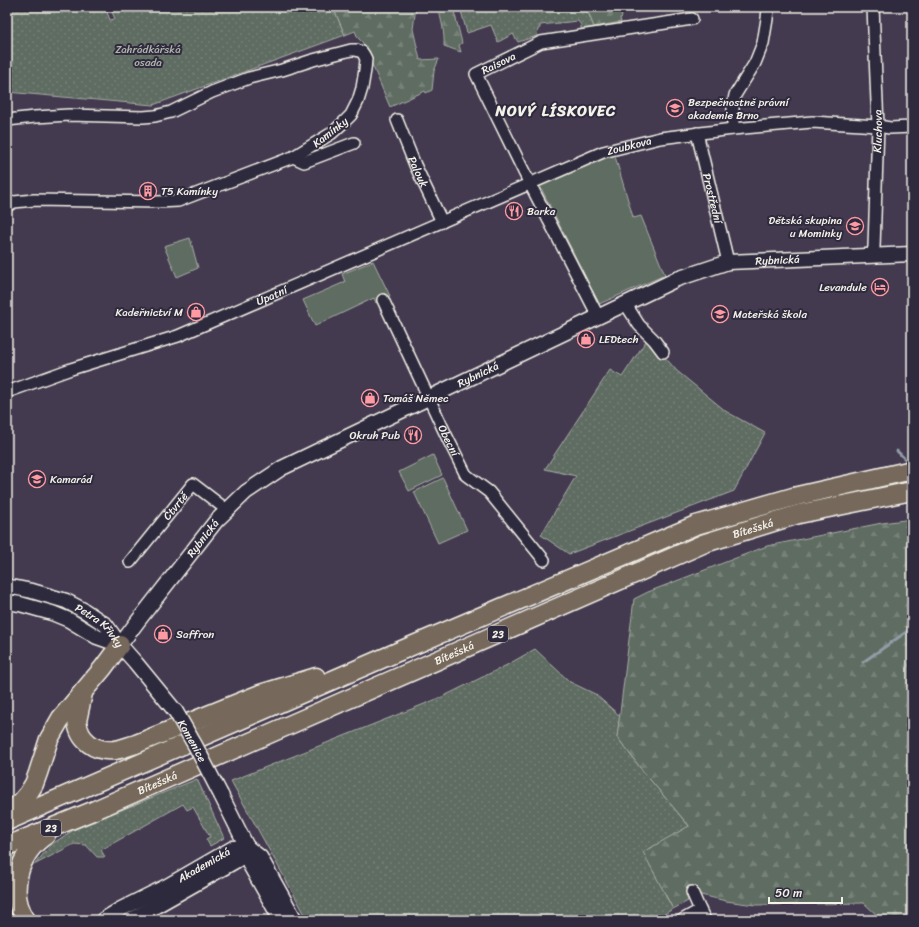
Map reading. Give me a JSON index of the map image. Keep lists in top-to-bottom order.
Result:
{
  "streets": {
    "highway": ["Bítešská", "23"],
    "street": [
      "Raisova",
      "Kluchova",
      "Kamínky",
      "Zoubkova",
      "Palouk",
      "Prostřední",
      "Rybnická",
      "Úpatní",
      "Obecní",
      "Čtvrtě",
      "Petra Křivky",
      "Kamenice",
      "Akademická"
    ]
  },
  "crossings": [
    ["Raisova", "Zoubkova"],
    ["Raisova", "Rybnická"],
    ["Raisova", "Úpatní"],
    ["Kluchova", "Zoubkova"],
    ["Kluchova", "Rybnická"],
    ["Zoubkova", "Prostřední"],
    ["Zoubkova", "Úpatní"],
    ["Palouk", "Úpatní"],
    ["Prostřední", "Rybnická"],
    ["Rybnická", "Obecní"],
    ["Rybnická", "Čtvrtě"],
    ["Rybnická", "Petra Křivky"],
    ["Rybnická", "Kamenice"],
    ["Petra Křivky", "Kamenice"],
    ["Kamenice", "Akademická"]
  ],
  "districts": ["NOVÝ LÍSKOVEC"],
  "parks": ["Zahrádkářská osada"],
  "places": {
    "school or university": [
      "Bezpečnostně právní akademie Brno",
      "Dětská skupina u Mominky",
      "Mateřská škola",
      "Kamarád"
    ],
    "building": ["T5 Kamínky"],
    "restaurant": ["Barka", "Okruh Pub"],
    "hotel": ["Levandule"],
    "shop": [
      "Kadeřnictví M",
      "LEDtech",
      "Tomáš Němec",
      "Saffron"
    ]
  },
  "scale_bar": "50 m"
}
